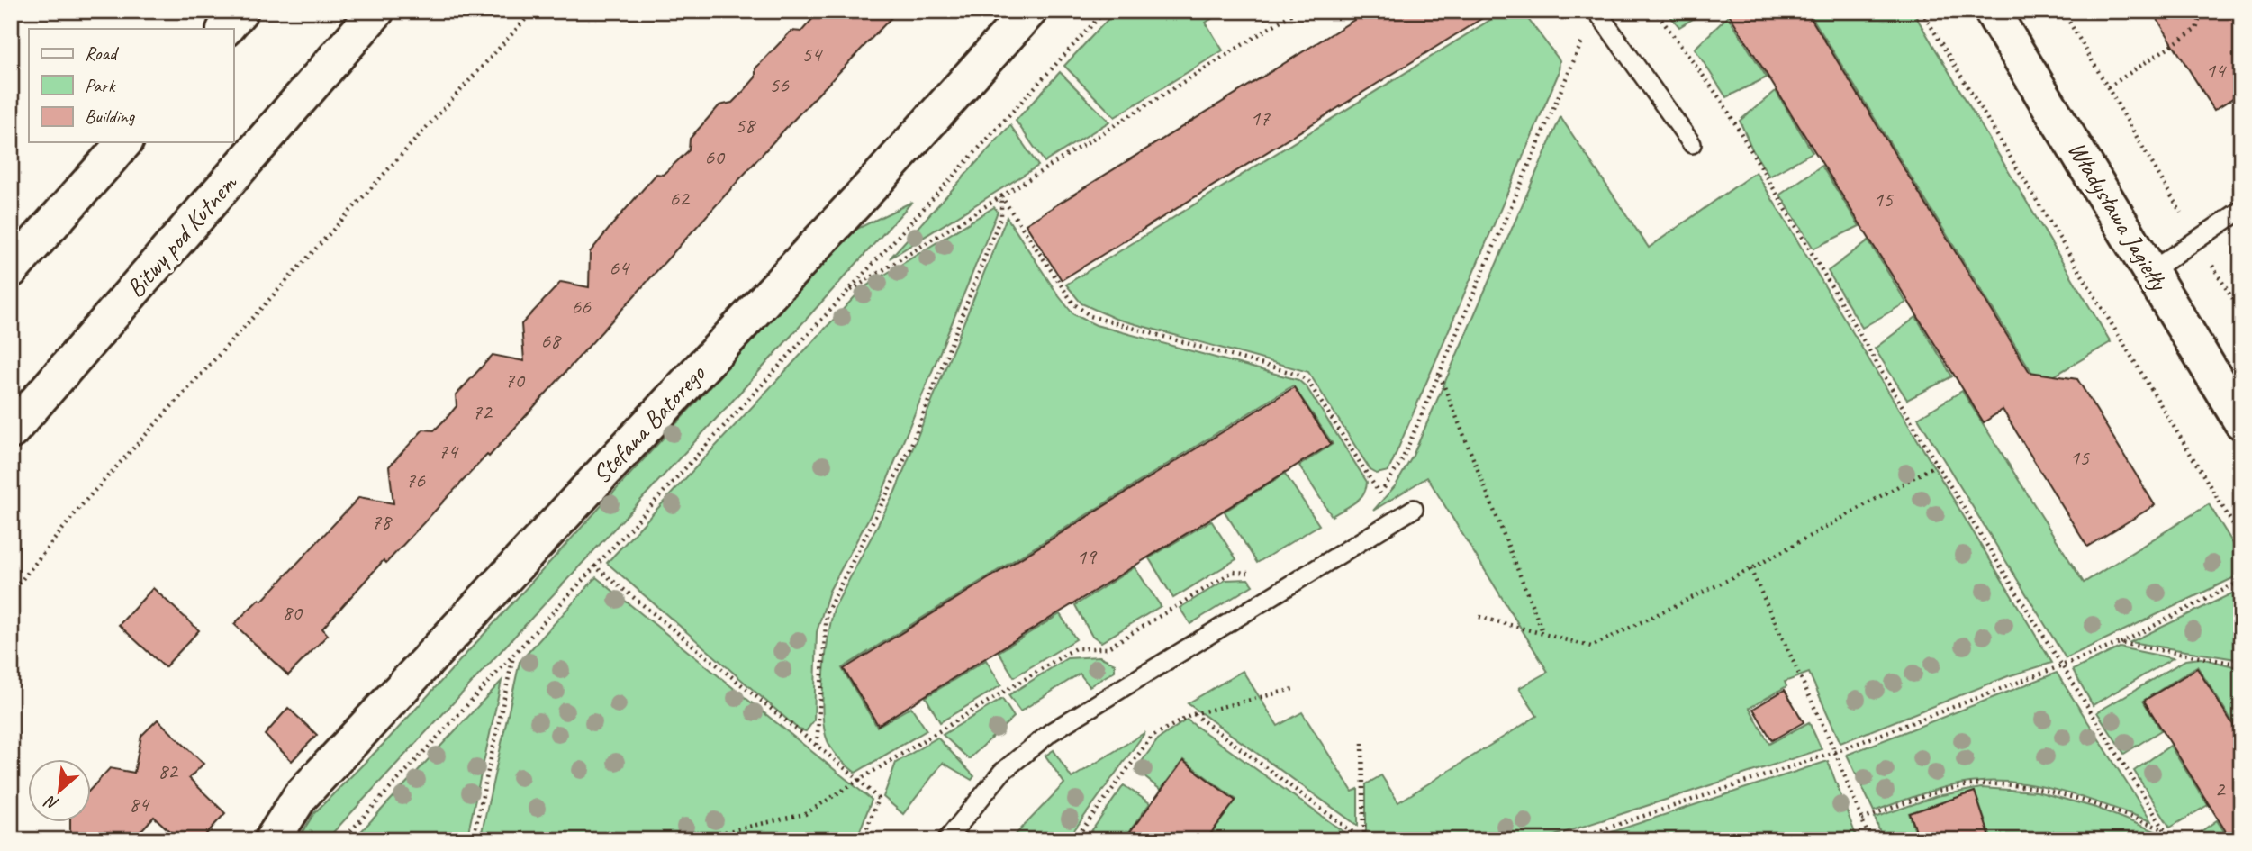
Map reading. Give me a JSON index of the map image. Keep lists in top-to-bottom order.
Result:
{
  "streets": {
    "street": ["Władysława Jagiełły", "Bitwy pod Kutnem", "Stefana Batorego"]
  },
  "house_numbers": [
    "54",
    "14",
    "56",
    "17",
    "58",
    "60",
    "62",
    "15",
    "64",
    "66",
    "68",
    "70",
    "72",
    "74",
    "15",
    "76",
    "78",
    "19",
    "80",
    "82",
    "2",
    "84"
  ],
  "legend": ["Road", "Park", "Building"],
  "north": "bottom left"
}
